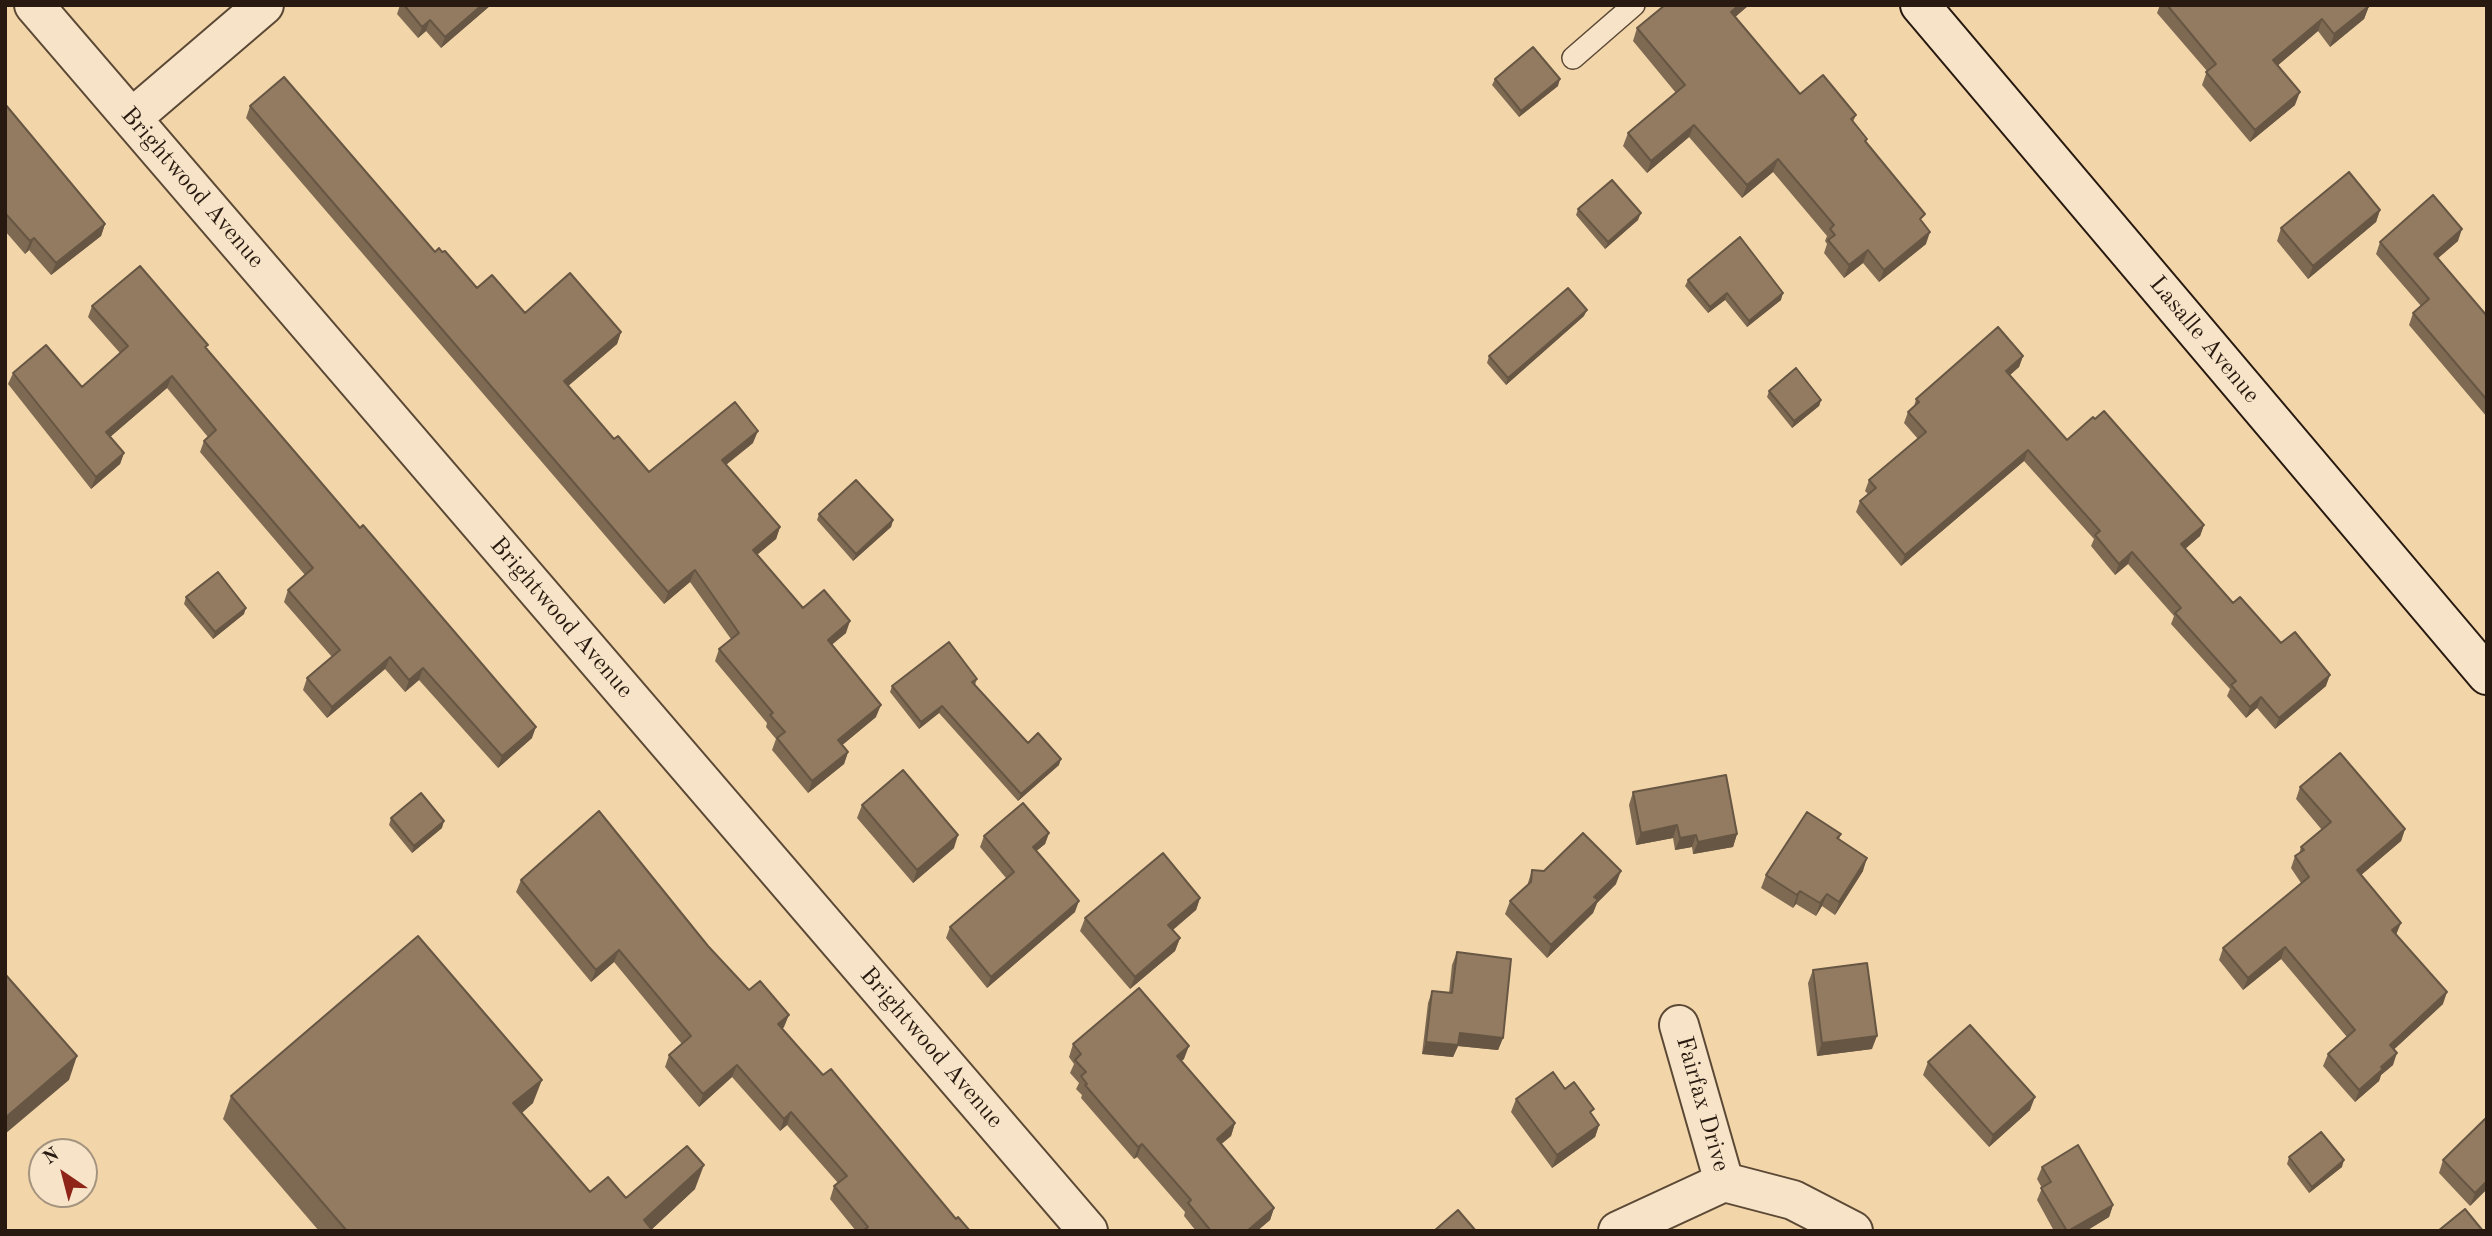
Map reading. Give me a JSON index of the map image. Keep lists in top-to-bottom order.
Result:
{
  "streets": {
    "street": ["Brightwood Avenue", "Lasalle Avenue", "Fairfax Drive"]
  },
  "north": "top left"
}
